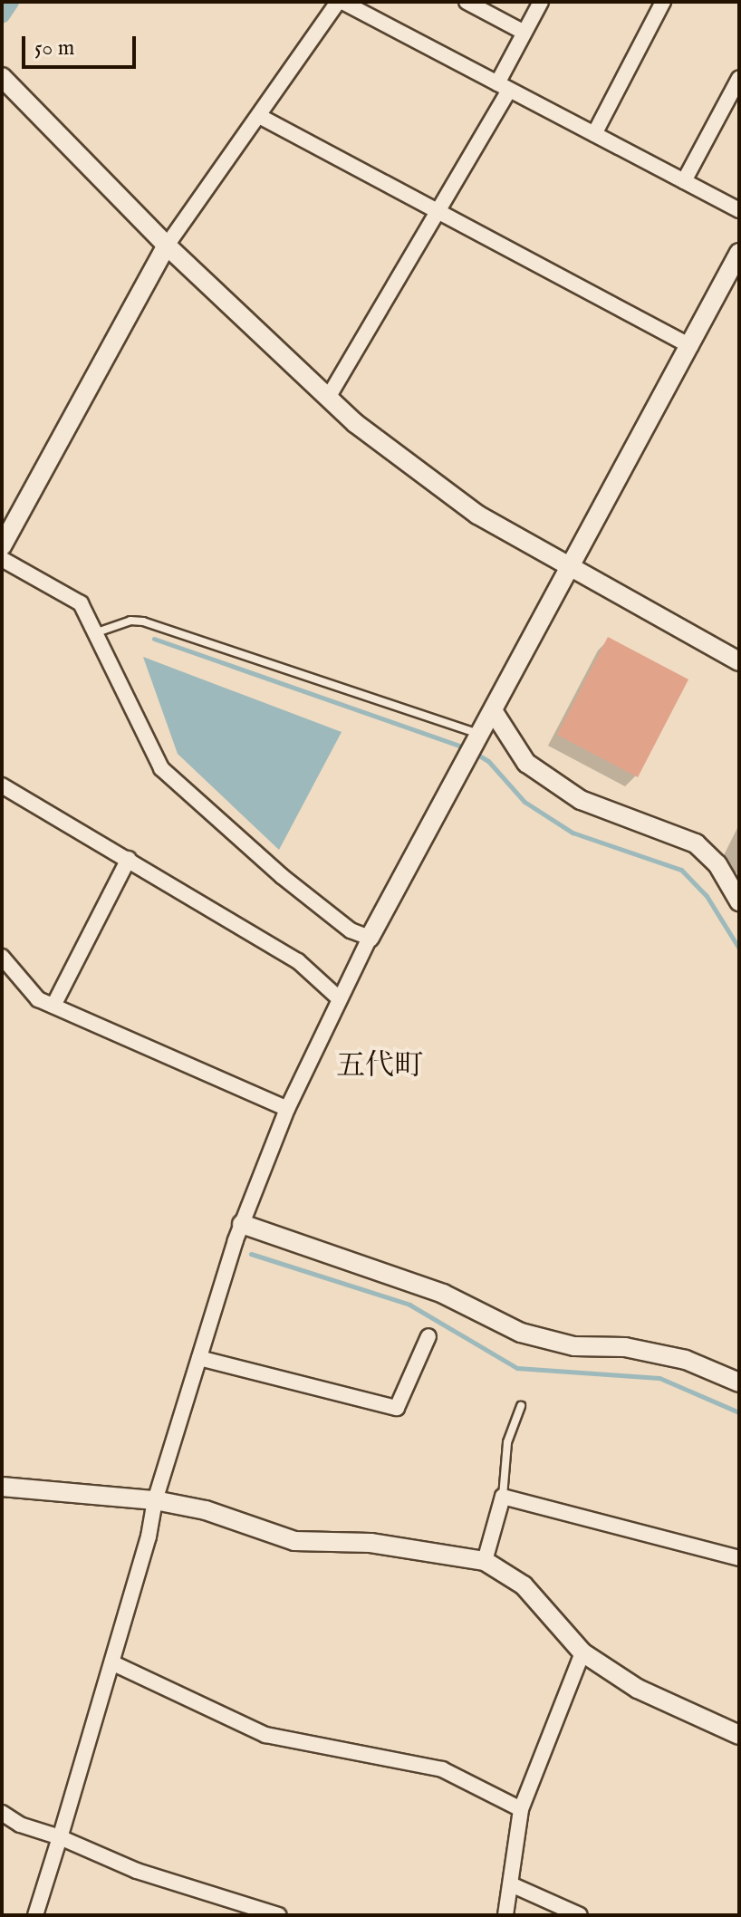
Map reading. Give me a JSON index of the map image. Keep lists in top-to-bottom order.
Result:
{
  "districts": ["五代町"],
  "scale_bar": "50 m"
}
